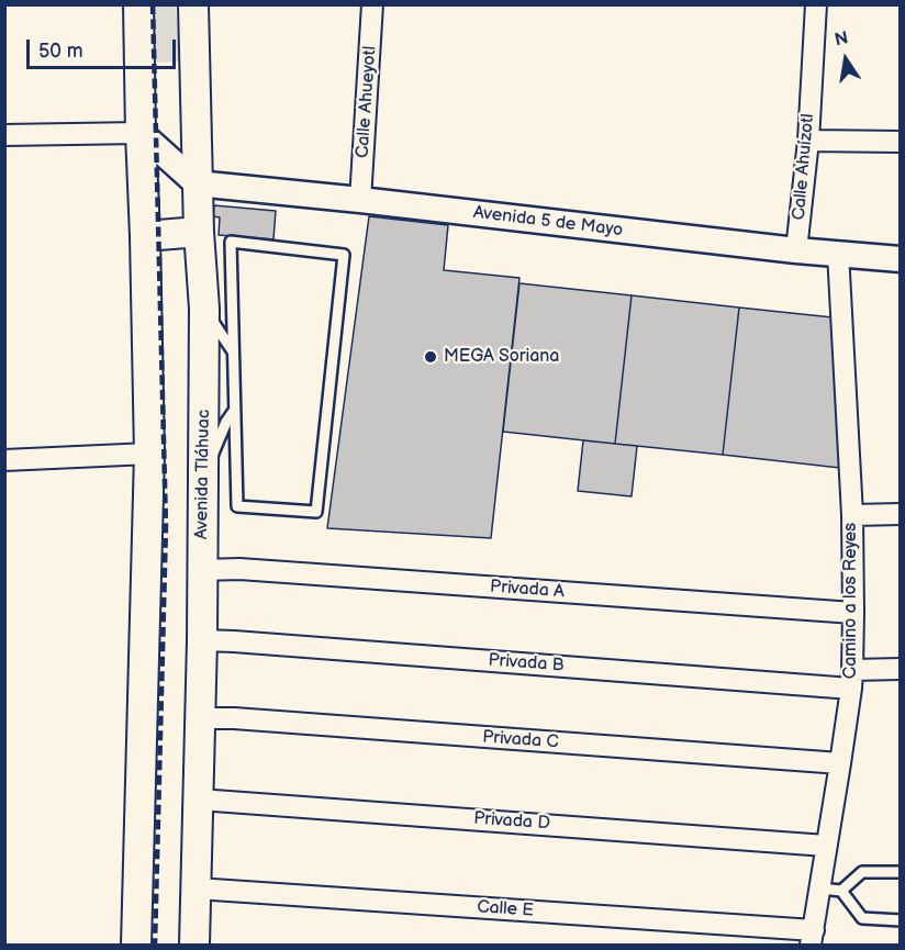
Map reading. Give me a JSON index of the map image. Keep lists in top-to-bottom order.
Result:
{
  "streets": {
    "main road": ["Avenida Tláhuac"],
    "street": [
      "Calle Ahueyotl",
      "Calle Ahuízotl",
      "Avenida 5 de Mayo",
      "Privada A",
      "Camino a los Reyes",
      "Privada B",
      "Privada C",
      "Privada D",
      "Calle E"
    ]
  },
  "crossings": [
    ["Calle Ahueyotl", "Avenida 5 de Mayo"],
    ["Calle Ahuízotl", "Avenida 5 de Mayo"],
    ["Avenida 5 de Mayo", "Avenida Tláhuac"],
    ["Avenida 5 de Mayo", "Camino a los Reyes"],
    ["Avenida Tláhuac", "Privada A"],
    ["Avenida Tláhuac", "Privada B"],
    ["Avenida Tláhuac", "Privada C"],
    ["Avenida Tláhuac", "Privada D"],
    ["Avenida Tláhuac", "Calle E"],
    ["Privada A", "Camino a los Reyes"],
    ["Camino a los Reyes", "Privada B"],
    ["Camino a los Reyes", "Privada C"],
    ["Camino a los Reyes", "Privada D"],
    ["Camino a los Reyes", "Calle E"]
  ],
  "places": ["MEGA Soriana"],
  "scale_bar": "50 m",
  "north": "top"
}
